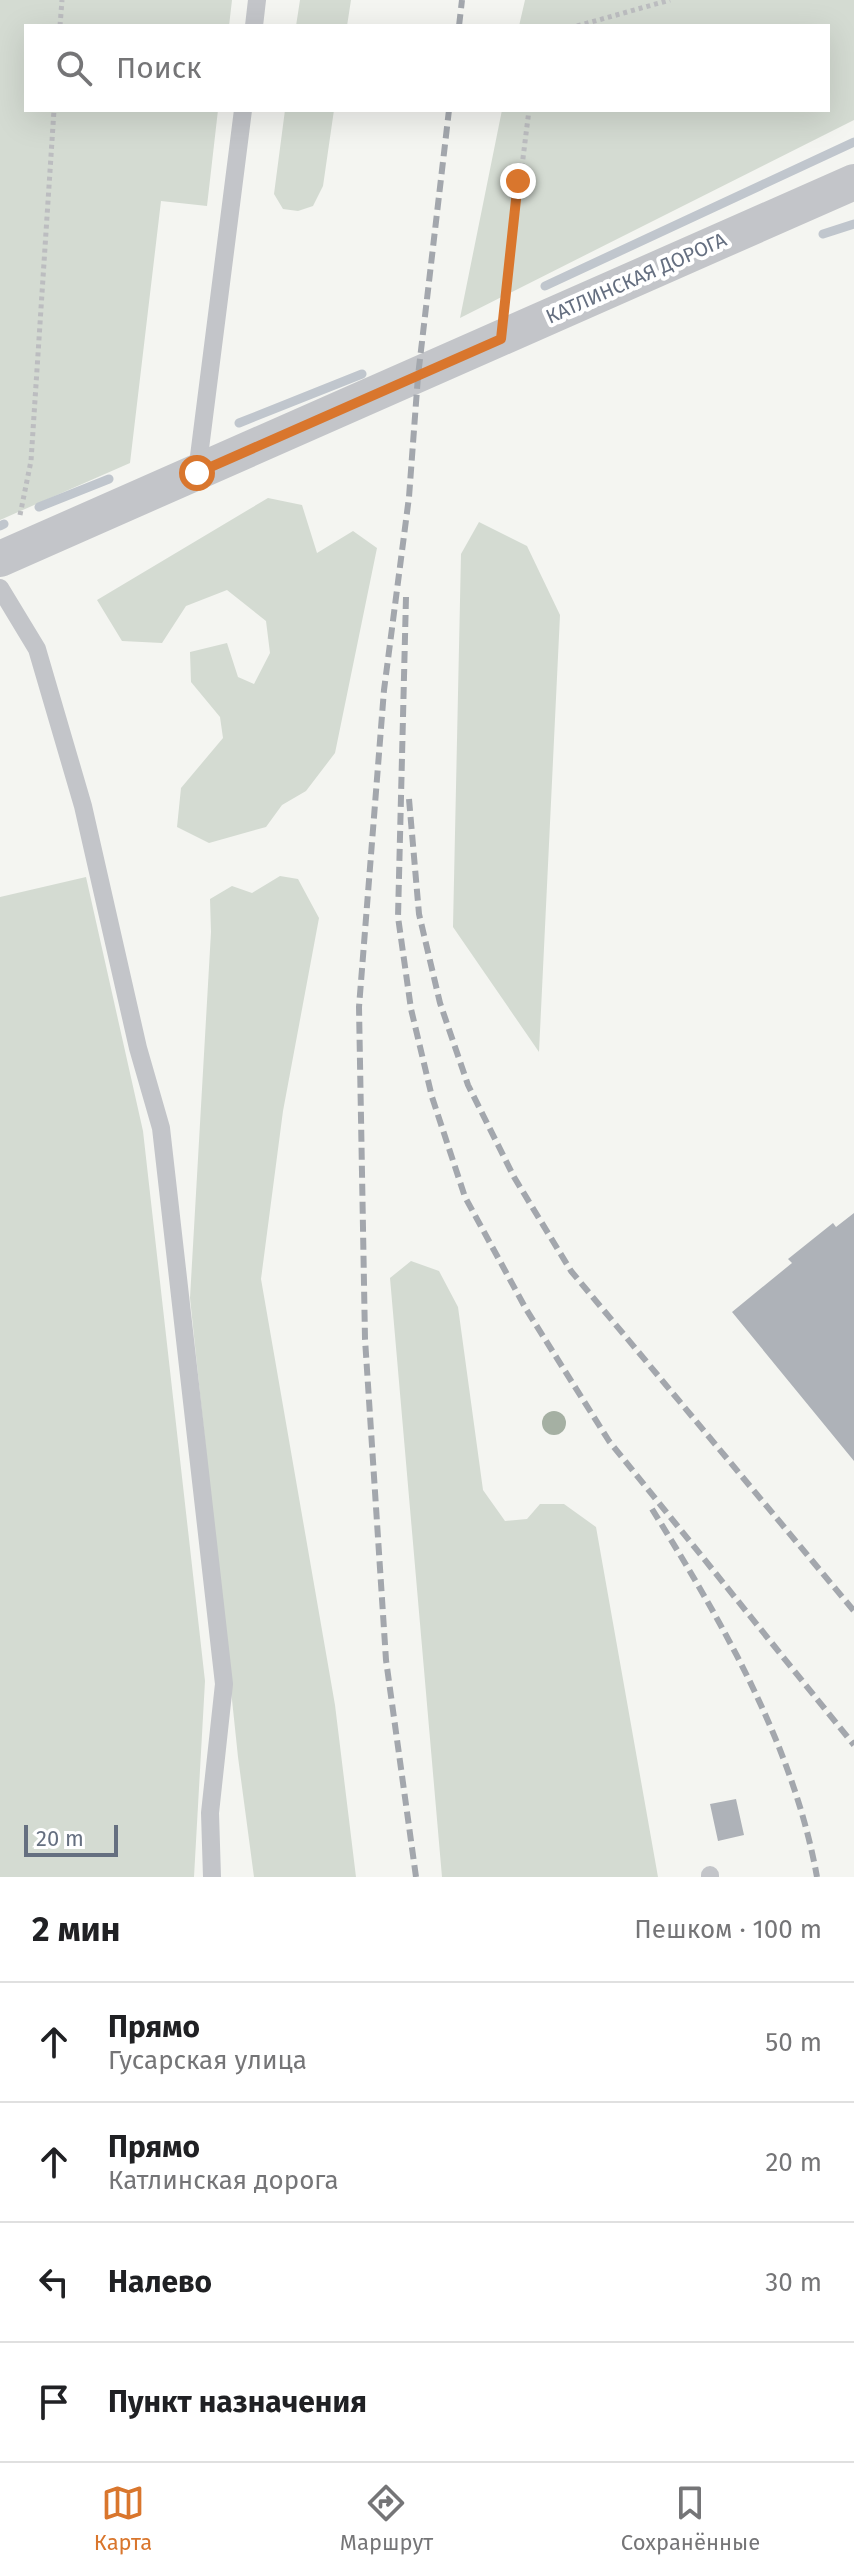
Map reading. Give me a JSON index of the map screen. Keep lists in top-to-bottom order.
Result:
{
  "streets": {
    "street": ["КАТЛИНСКАЯ ДОРОГА"]
  },
  "scale_bar": "20 m",
  "page": {
    "search": "Поиск",
    "scale": "20 m",
    "heading": ["2 мин", "Пешком · 100 m"],
    "list": [
      ["Прямо", "Гусарская улица", "50 m"],
      ["Прямо", "Катлинская дорога", "20 m"],
      ["Налево", "30 m"],
      "Пункт назначения"
    ],
    "nav": ["Карта", "Маршрут", "Сохранённые"]
  }
}
